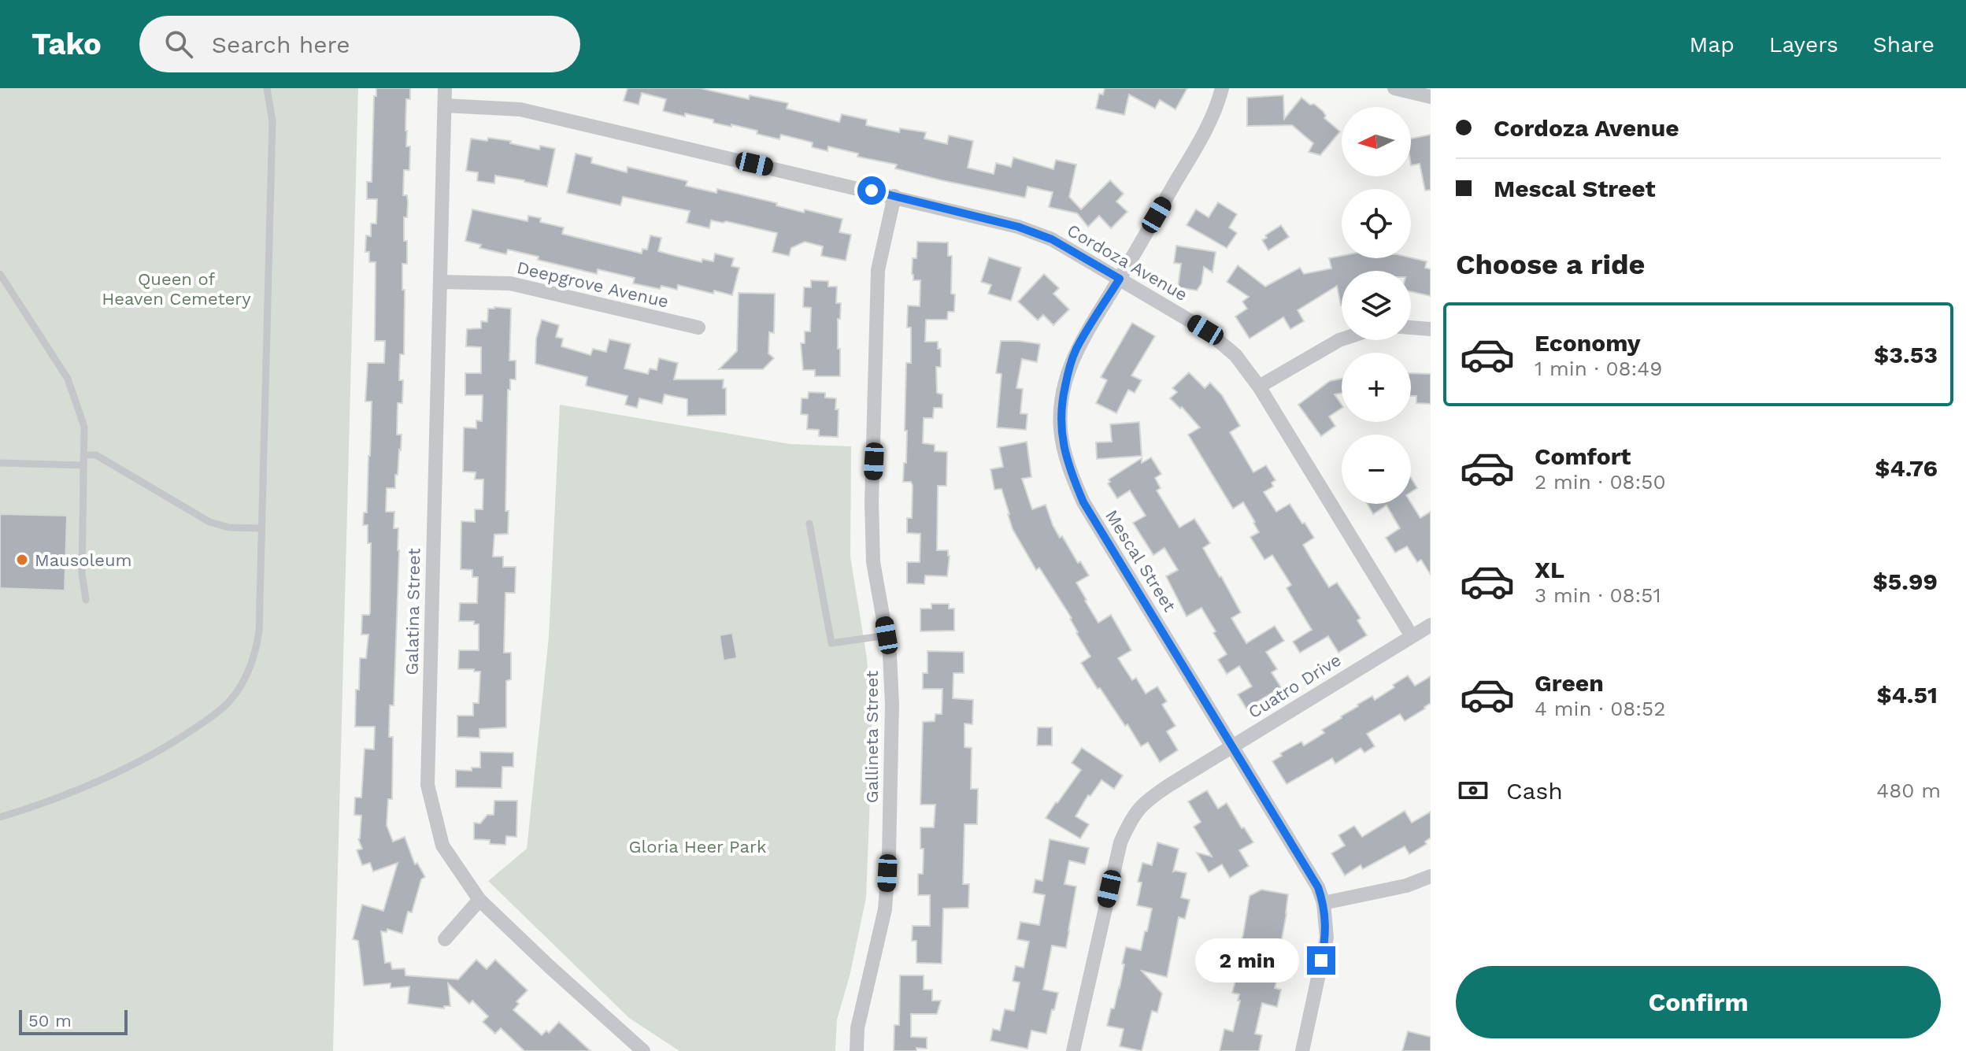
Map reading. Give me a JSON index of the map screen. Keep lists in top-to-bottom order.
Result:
{
  "streets": {
    "street": [
      "Cordoza Avenue",
      "Deepgrove Avenue",
      "Mescal Street",
      "Galatina Street",
      "Cuatro Drive",
      "Gallineta Street"
    ]
  },
  "crossings": [
    ["Cordoza Avenue", "Mescal Street"],
    ["Cordoza Avenue", "Galatina Street"],
    ["Cordoza Avenue", "Cuatro Drive"],
    ["Cordoza Avenue", "Gallineta Street"],
    ["Deepgrove Avenue", "Galatina Street"],
    ["Mescal Street", "Cuatro Drive"]
  ],
  "parks": ["Queen of Heaven Cemetery", "Gloria Heer Park"],
  "places": ["Mausoleum"],
  "scale_bar": "50 m",
  "north": "left",
  "page": {
    "header": "Tako",
    "search": "Search here",
    "nav": ["Map", "Layers", "Share"],
    "banner": ["Cordoza Avenue", "Mescal Street"],
    "map_buttons": ["+", "−"],
    "heading": "Choose a ride",
    "list": [
      {
        "name": "Economy",
        "note": "1 min · 08:49",
        "value": "$3.53"
      },
      {
        "name": "Comfort",
        "note": "2 min · 08:50",
        "value": "$4.76"
      },
      {
        "name": "XL",
        "note": "3 min · 08:51",
        "value": "$5.99"
      },
      {
        "name": "Green",
        "note": "4 min · 08:52",
        "value": "$4.51"
      }
    ],
    "pay": ["Cash", "480 m"],
    "bubble": "2 min",
    "buttons": "Confirm",
    "scale": "50 m"
  }
}
